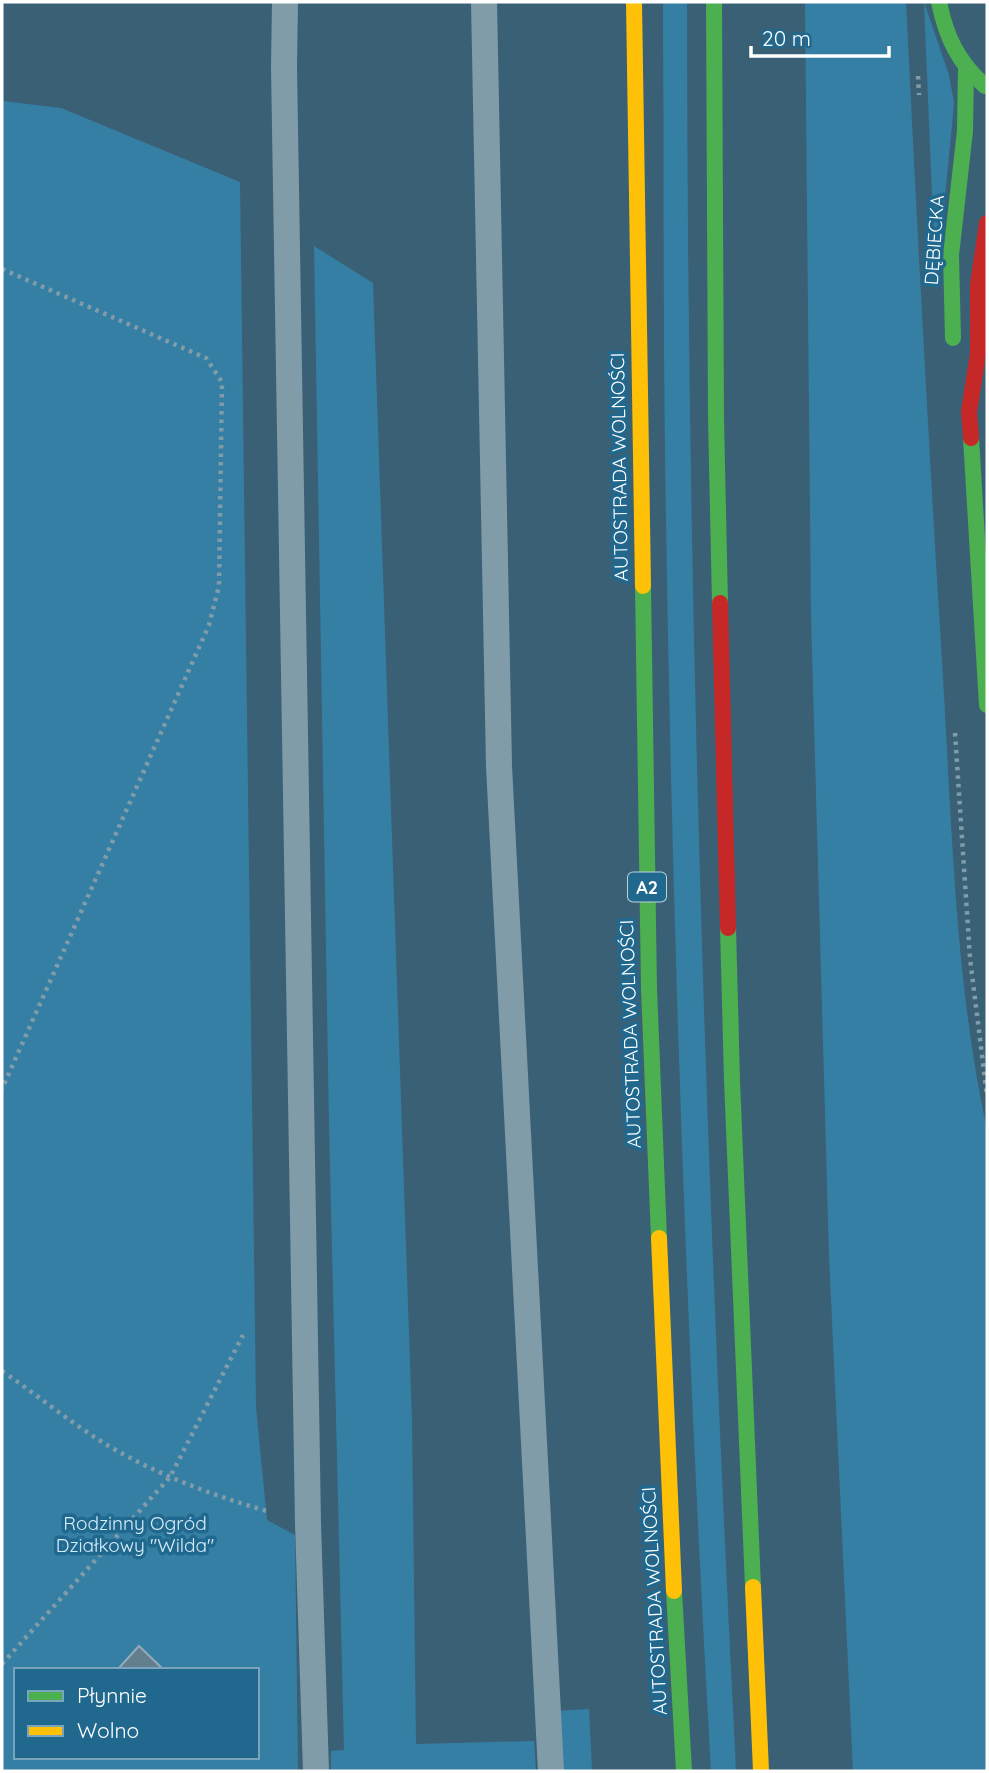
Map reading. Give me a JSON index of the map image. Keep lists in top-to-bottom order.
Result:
{
  "streets": {
    "main road": ["DĘBIECKA", "AUTOSTRADA WOLNOŚCI", "A2"]
  },
  "parks": ["Rodzinny Ogród Działkowy \"Wilda\""],
  "legend": ["Płynnie", "Wolno"],
  "scale_bar": "20 m"
}
